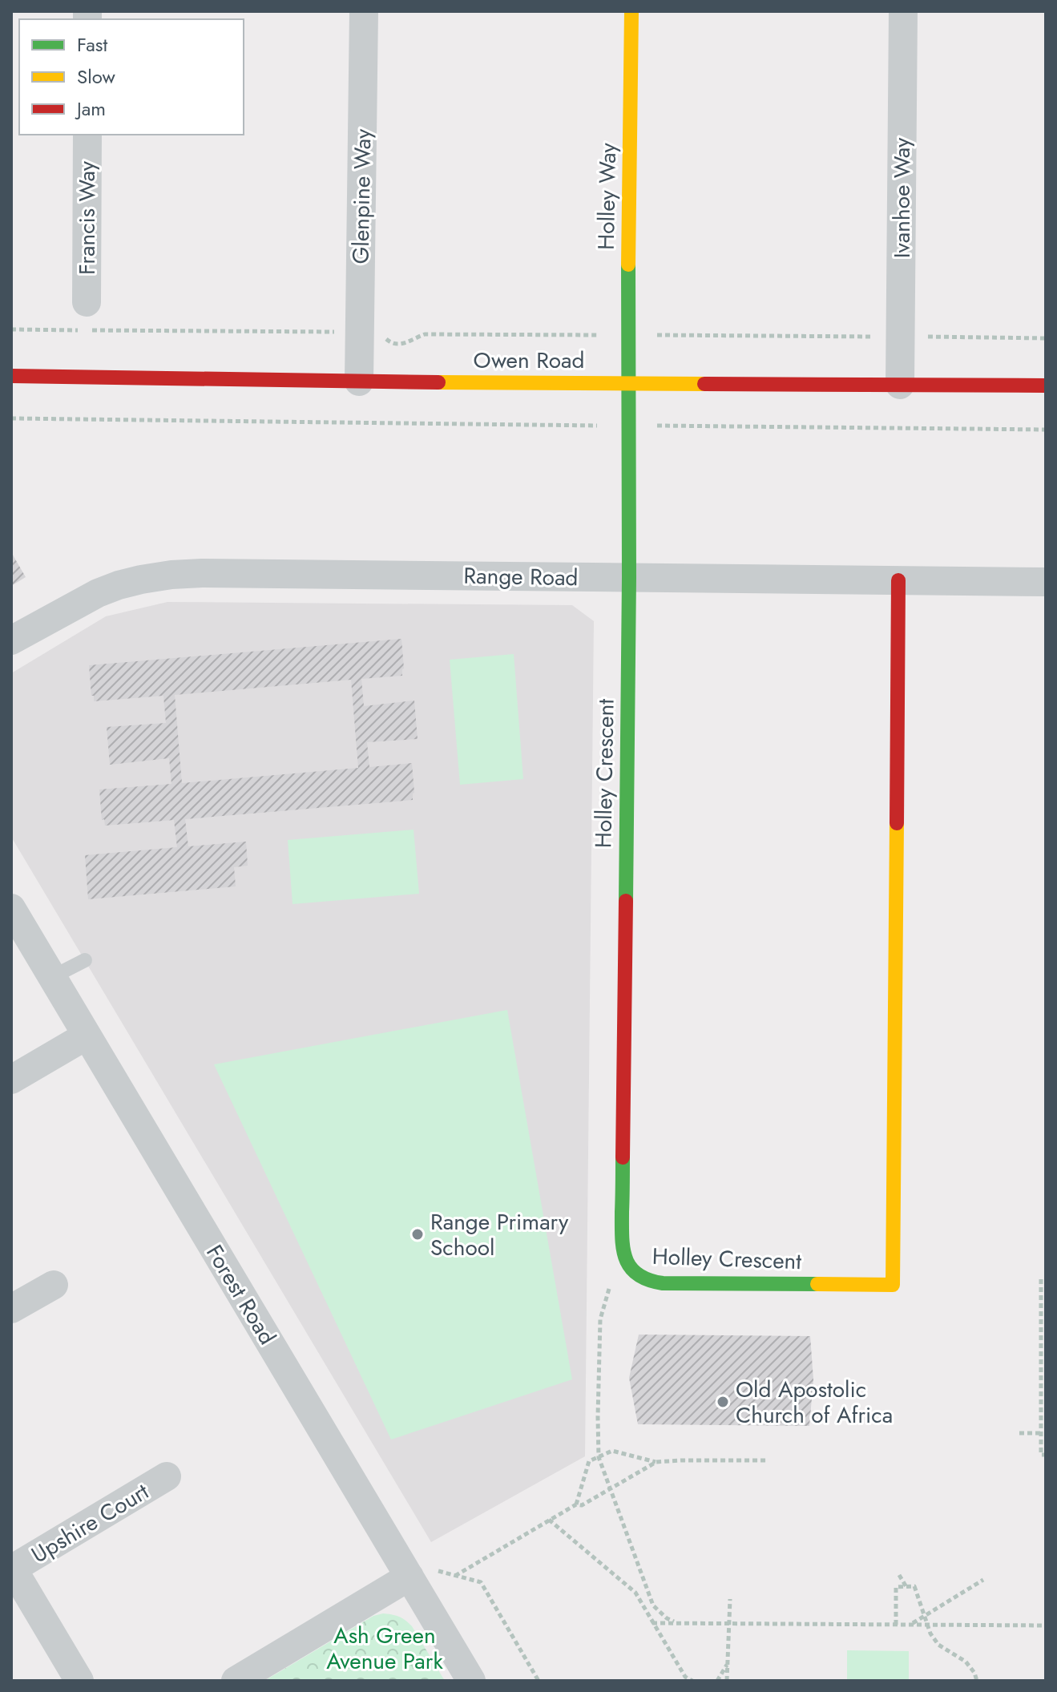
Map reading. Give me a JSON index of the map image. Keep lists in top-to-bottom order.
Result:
{
  "streets": {
    "street": [
      "Glenpine Way",
      "Holley Way",
      "Ivanhoe Way",
      "Francis Way",
      "Owen Road",
      "Range Road",
      "Holley Crescent",
      "Forest Road",
      "Upshire Court"
    ]
  },
  "crossings": [
    ["Glenpine Way", "Owen Road"],
    ["Holley Way", "Owen Road"],
    ["Holley Way", "Holley Crescent"],
    ["Ivanhoe Way", "Owen Road"],
    ["Owen Road", "Holley Crescent"],
    ["Range Road", "Holley Crescent"]
  ],
  "parks": ["Ash Green Avenue Park"],
  "places": ["Range Primary School", "Old Apostolic Church of Africa"],
  "legend": ["Fast", "Slow", "Jam"]
}
